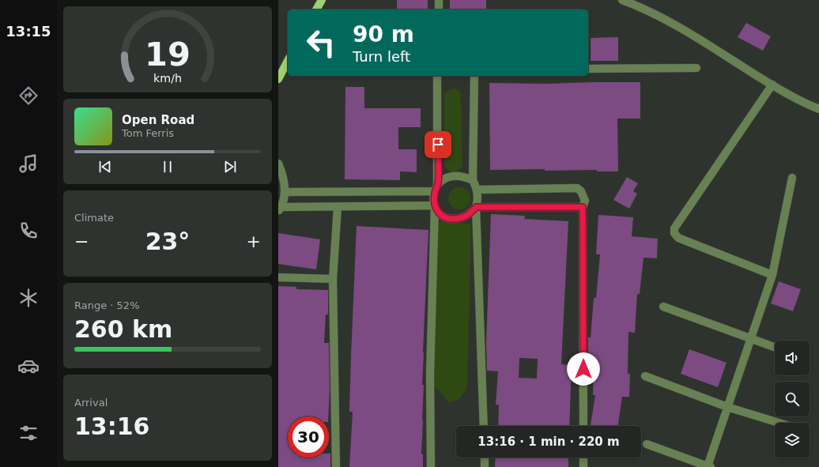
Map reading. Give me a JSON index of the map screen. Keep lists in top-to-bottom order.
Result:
{
  "page": {
    "tabs": "13:15",
    "turn": ["90 m", "Turn left"],
    "song": ["Open Road", "Tom Ferris"],
    "tile": [
      "Climate",
      ["Range · 52%", "260 km"],
      ["Arrival", "13:16"]
    ],
    "heat": ["−", "23°", "+"],
    "limit": "30",
    "trip": "13:16 · 1 min · 220 m",
    "gauge": ["19", "km/h"]
  }
}
